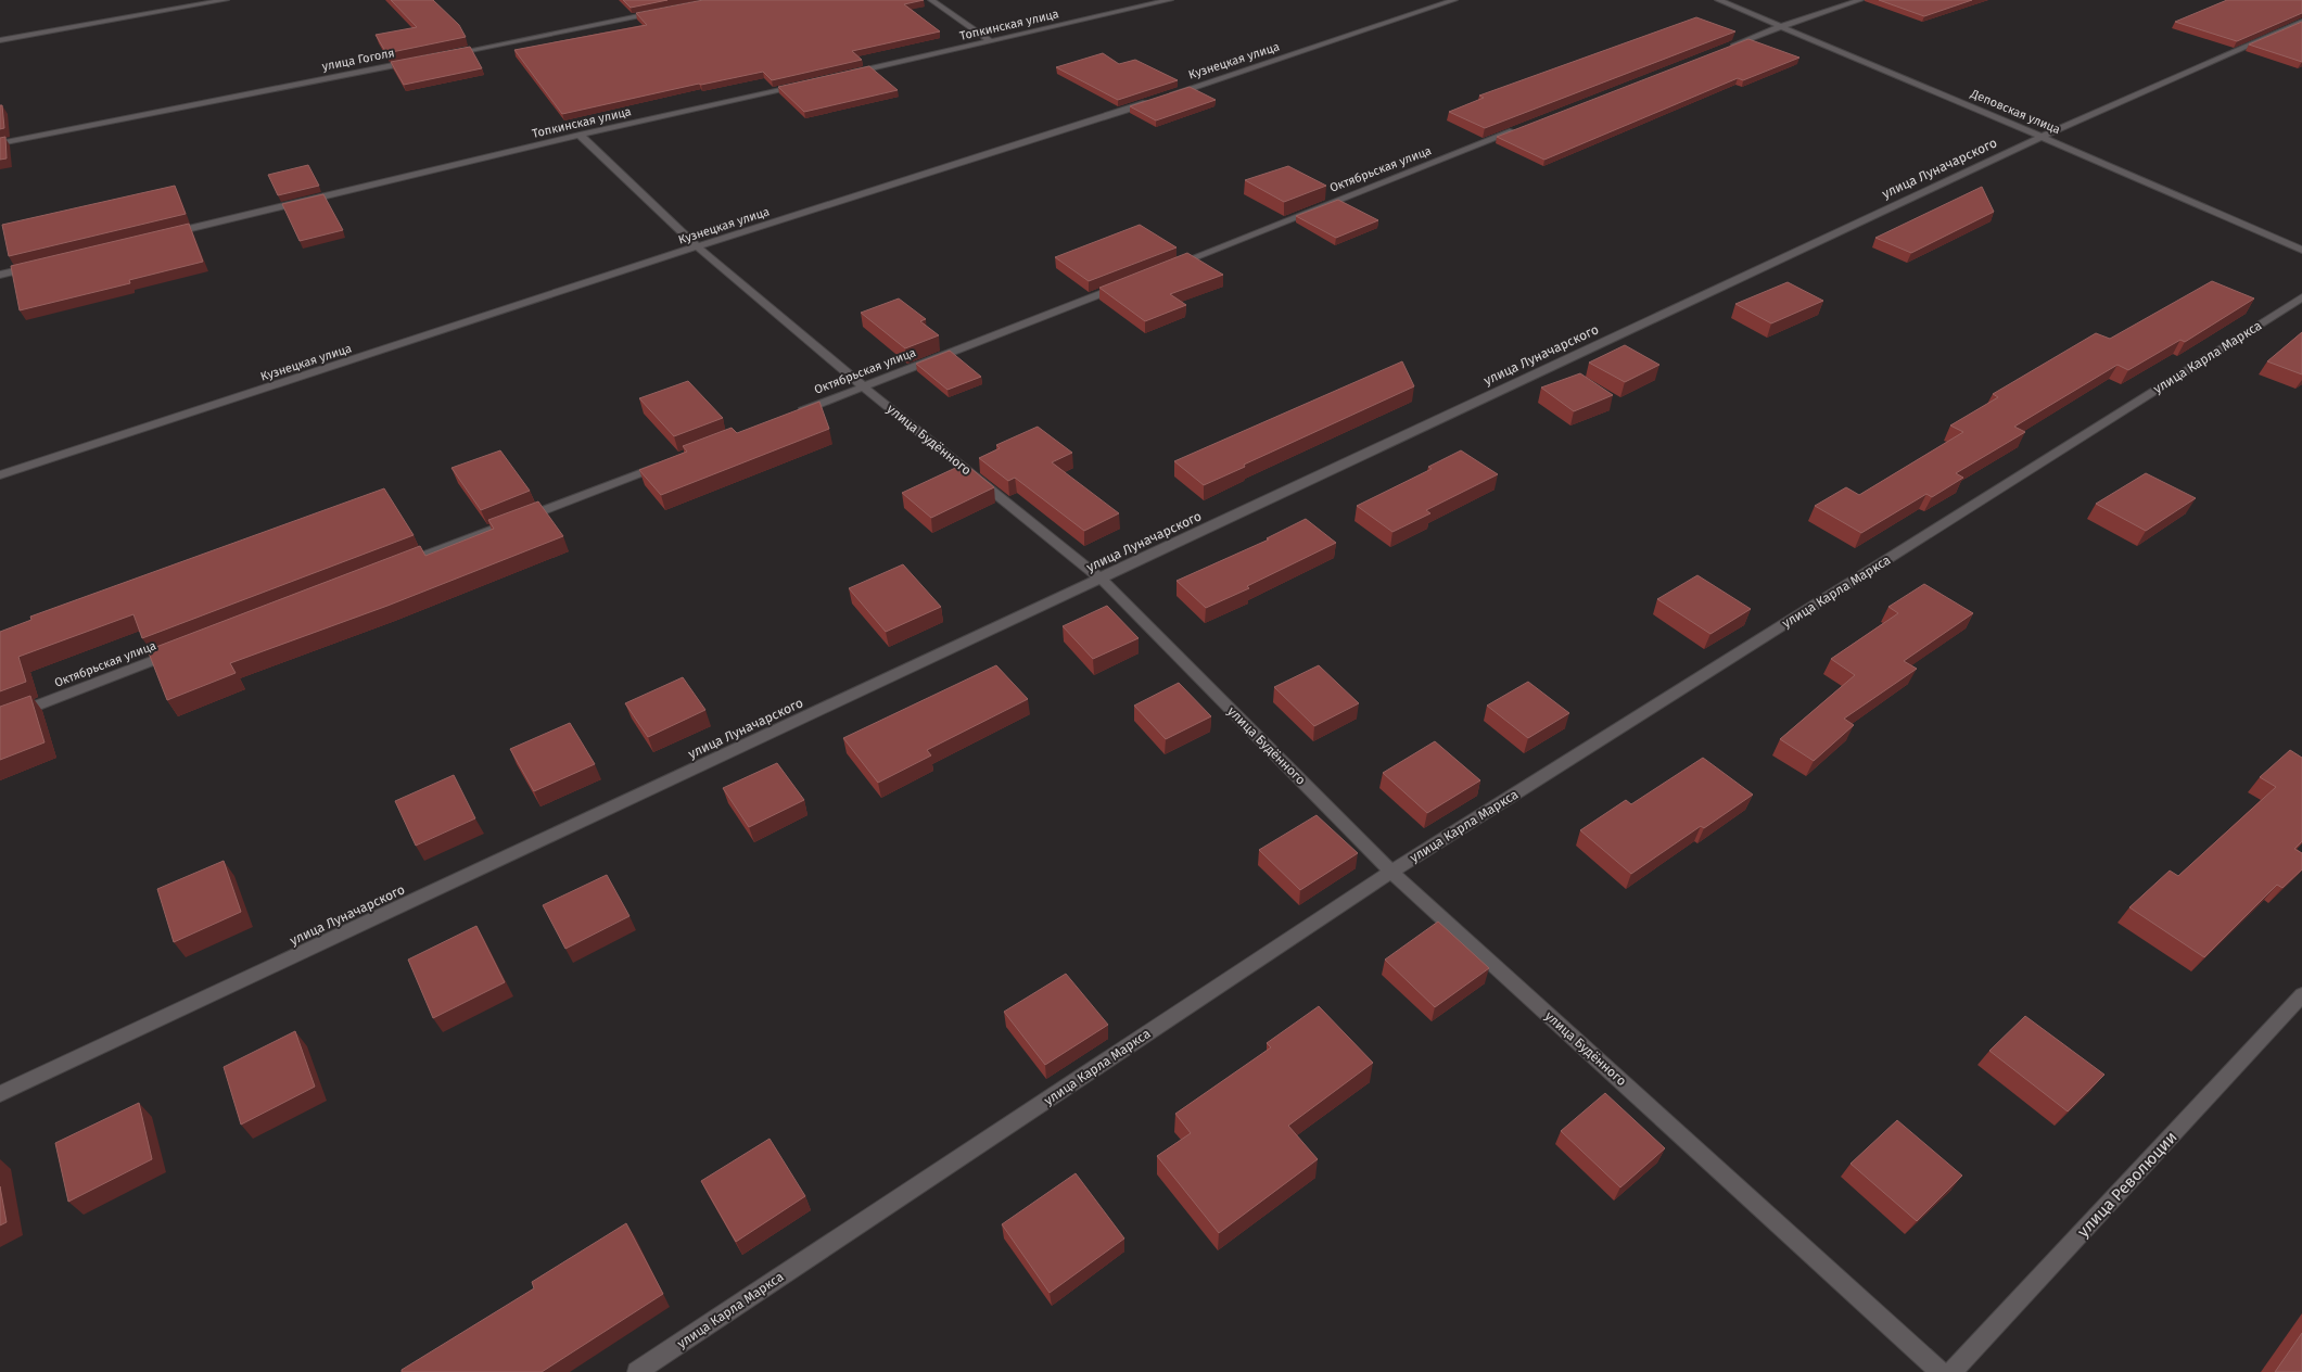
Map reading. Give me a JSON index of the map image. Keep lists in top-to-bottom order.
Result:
{
  "streets": {
    "street": [
      "Топкинская улица",
      "улица Гоголя",
      "Кузнецкая улица",
      "Деповская улица",
      "улица Луначарского",
      "Октябрьская улица",
      "улица Карла Маркса",
      "улица Будённого",
      "улица Революции"
    ]
  },
  "crossings": [
    ["Топкинская улица", "улица Будённого"],
    ["Кузнецкая улица", "улица Будённого"],
    ["Деповская улица", "улица Луначарского"],
    ["улица Луначарского", "улица Будённого"],
    ["Октябрьская улица", "улица Будённого"],
    ["улица Карла Маркса", "улица Будённого"]
  ]
}
